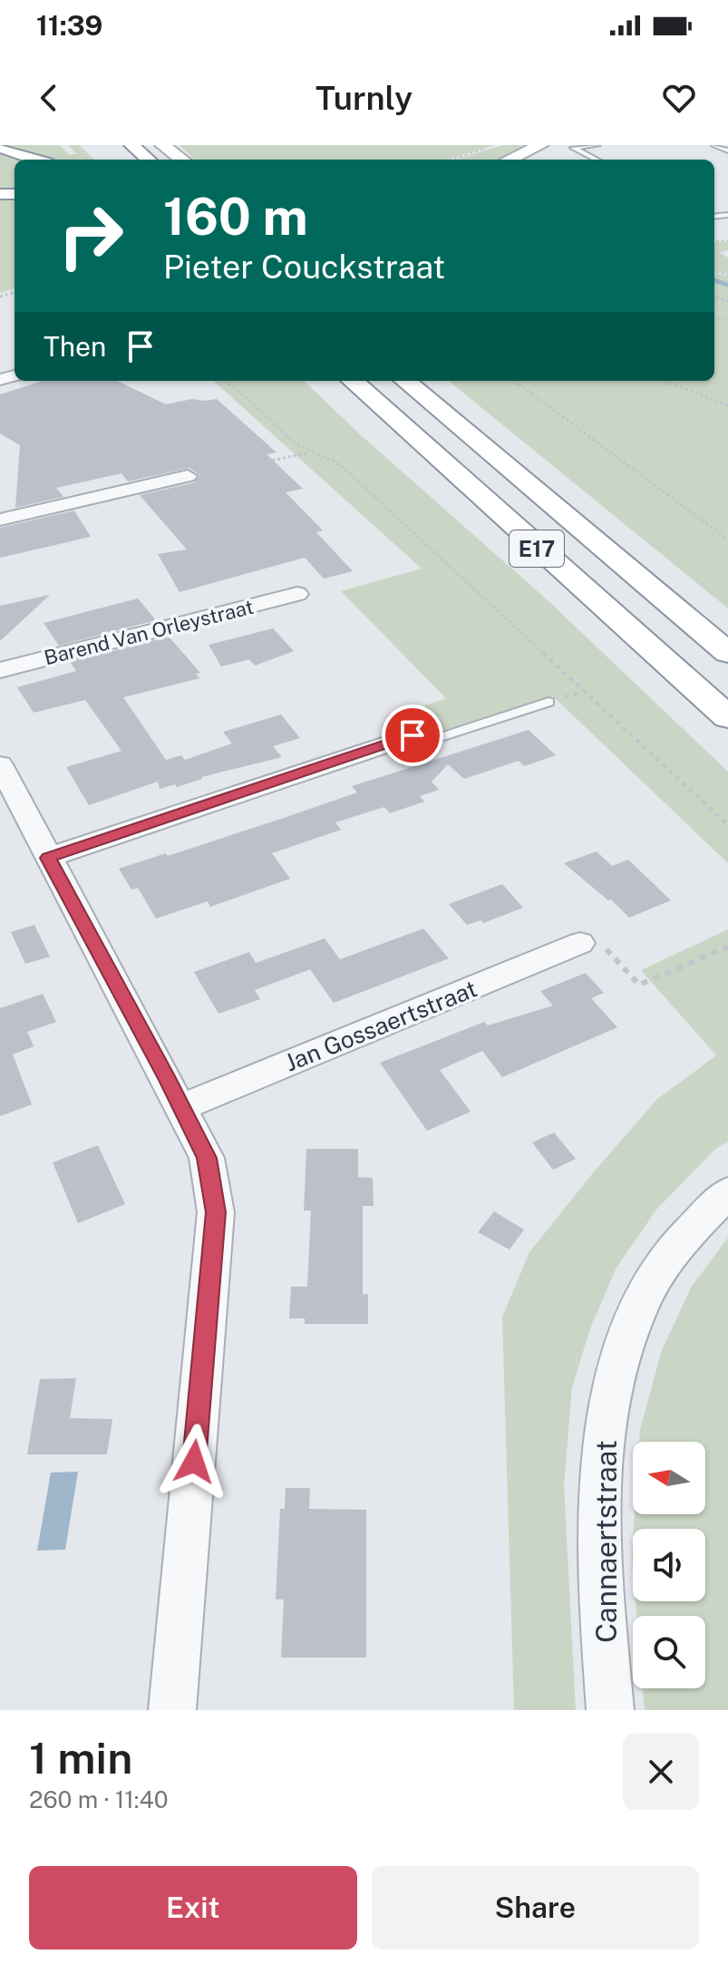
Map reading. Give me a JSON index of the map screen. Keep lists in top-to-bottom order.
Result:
{
  "streets": {
    "main road": ["E17"],
    "street": ["Barend Van Orleystraat", "Jan Gossaertstraat", "Cannaertstraat"]
  },
  "north": "left",
  "page": {
    "status": "11:39",
    "header": "Turnly",
    "turn": ["160 m", "Pieter Couckstraat"],
    "then": "Then",
    "heading": ["1 min", "260 m · 11:40"],
    "buttons": ["Exit", "Share"]
  }
}
